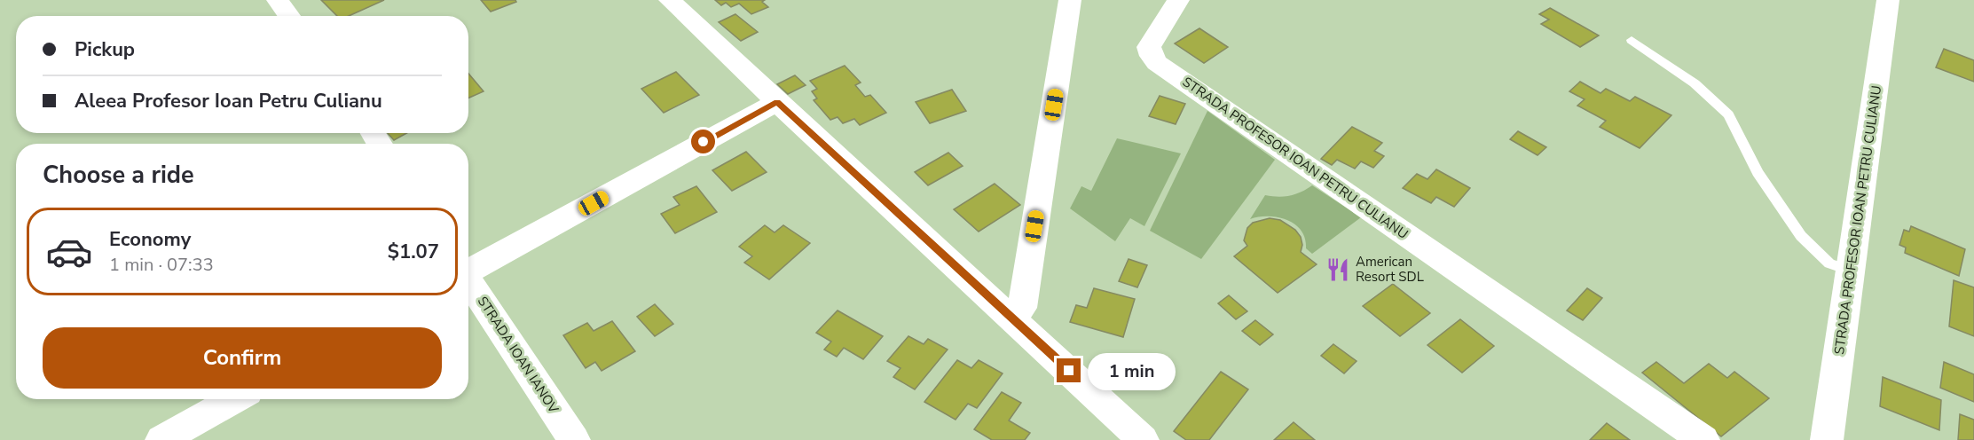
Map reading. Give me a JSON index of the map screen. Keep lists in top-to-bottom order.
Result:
{
  "streets": {
    "street": ["STRADA PROFESOR IOAN PETRU CULIANU", "STRADA IOAN IANOV"]
  },
  "places": {
    "restaurant": ["American Resort SDL"]
  },
  "page": {
    "banner": ["Pickup", "Aleea Profesor Ioan Petru Culianu"],
    "heading": "Choose a ride",
    "list": [
      {
        "name": "Economy",
        "note": "1 min · 07:33",
        "value": "$1.07"
      }
    ],
    "buttons": "Confirm",
    "bubble": "1 min"
  }
}
